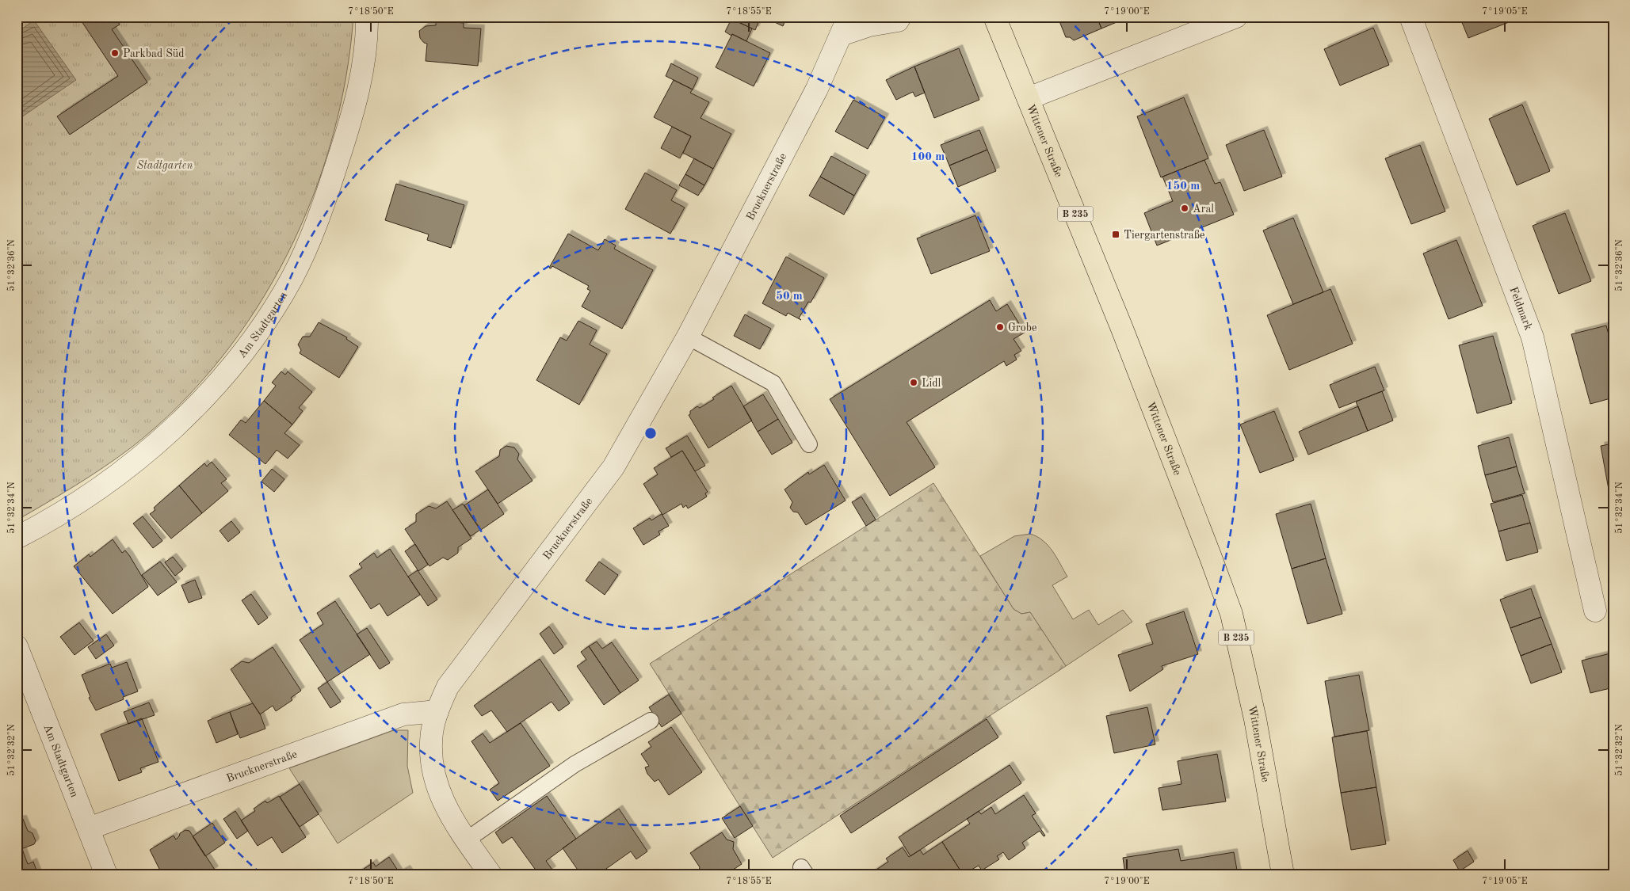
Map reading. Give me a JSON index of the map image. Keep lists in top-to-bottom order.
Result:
{
  "streets": {
    "main road": ["Wittener Straße", "B 235"],
    "street": ["Brucknerstraße", "Feldmark", "Am Stadtgarten"]
  },
  "crossings": [
    ["Brucknerstraße", "Am Stadtgarten"]
  ],
  "parks": ["Stadtgarten"],
  "places": {
    "other": [
      "Parkbad Süd",
      "Aral",
      "Grobe",
      "Lidl"
    ],
    "transit": ["Tiergartenstraße"]
  },
  "coordinates": [
    "7°18'50\"E",
    "7°18'55\"E",
    "7°19'00\"E",
    "7°19'05\"E",
    "51°32'36\"N",
    "51°32'34\"N",
    "51°32'32\"N"
  ],
  "rings": ["100 m", "150 m", "50 m"]
}
